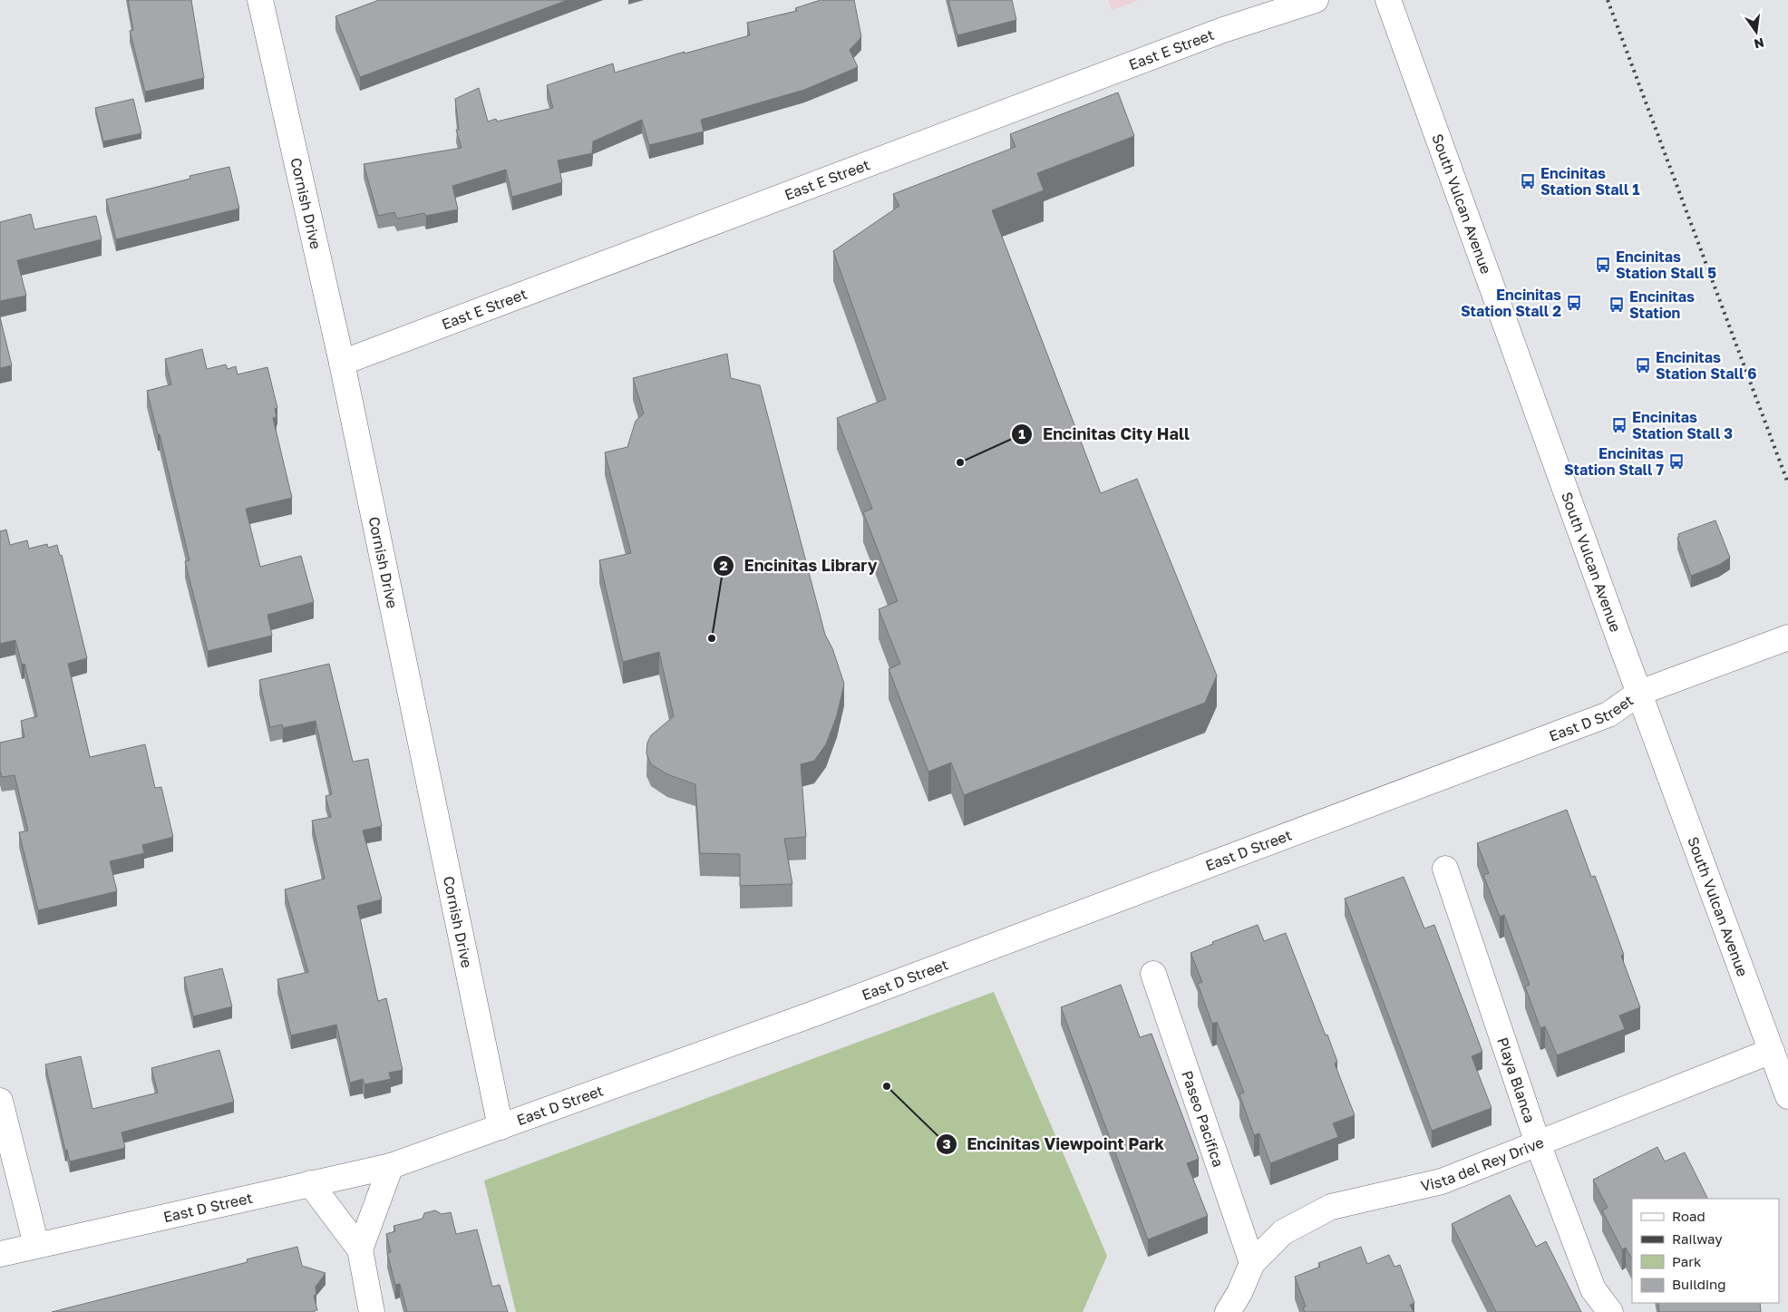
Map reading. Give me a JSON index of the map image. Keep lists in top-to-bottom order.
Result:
{
  "streets": {
    "street": [
      "East E Street",
      "South Vulcan Avenue",
      "Cornish Drive",
      "East D Street",
      "Playa Blanca",
      "Paseo Pacifica",
      "Vista del Rey Drive"
    ]
  },
  "crossings": [
    ["East E Street", "Cornish Drive"],
    ["South Vulcan Avenue", "East D Street"],
    ["South Vulcan Avenue", "Vista del Rey Drive"],
    ["Cornish Drive", "East D Street"],
    ["Playa Blanca", "Vista del Rey Drive"],
    ["Paseo Pacifica", "Vista del Rey Drive"]
  ],
  "places": {
    "bus stop": [
      "Encinitas Station Stall 1",
      "Encinitas Station Stall 5",
      "Encinitas Station Stall 2",
      "Encinitas Station",
      "Encinitas Station Stall 6",
      "Encinitas Station Stall 3",
      "Encinitas Station Stall 7"
    ],
    "other": ["Encinitas City Hall", "Encinitas Library", "Encinitas Viewpoint Park"]
  },
  "legend": [
    "Road",
    "Railway",
    "Park",
    "Building"
  ],
  "north": "bottom"
}
